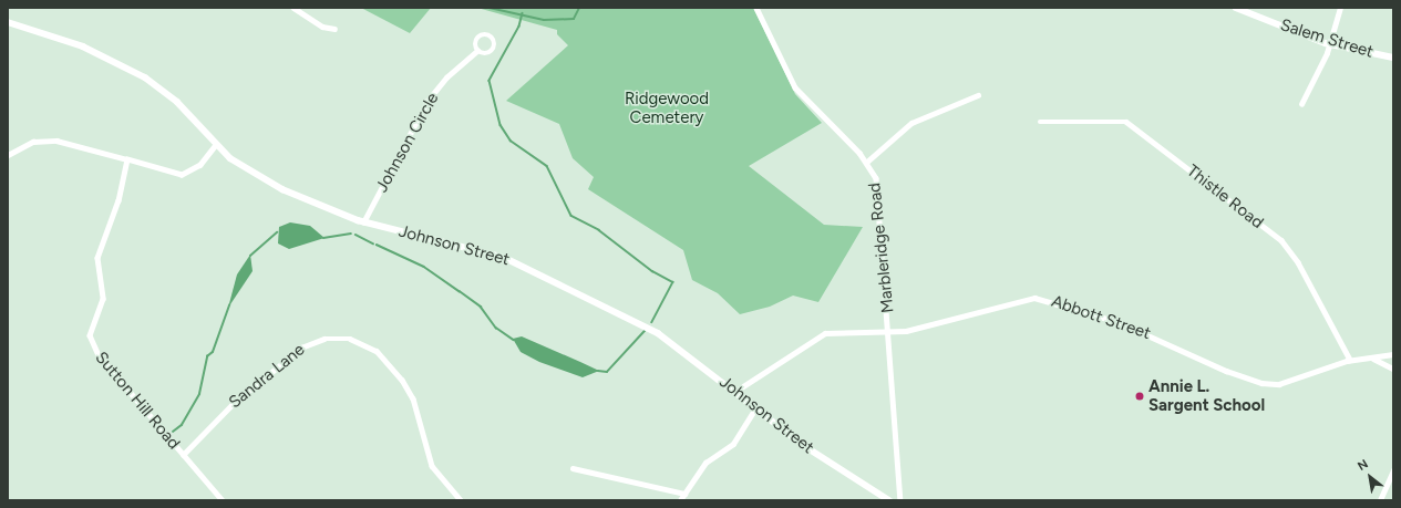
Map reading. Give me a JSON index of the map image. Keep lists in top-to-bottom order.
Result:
{
  "streets": {
    "street": [
      "Salem Street",
      "Johnson Circle",
      "Thistle Road",
      "Johnson Street",
      "Marbleridge Road",
      "Abbott Street",
      "Sandra Lane",
      "Sutton Hill Road"
    ]
  },
  "crossings": [
    ["Johnson Circle", "Johnson Street"],
    ["Thistle Road", "Abbott Street"],
    ["Johnson Street", "Abbott Street"],
    ["Marbleridge Road", "Abbott Street"],
    ["Sandra Lane", "Sutton Hill Road"]
  ],
  "parks": ["Ridgewood Cemetery"],
  "places": ["Annie L. Sargent School"],
  "north": "top left"
}
